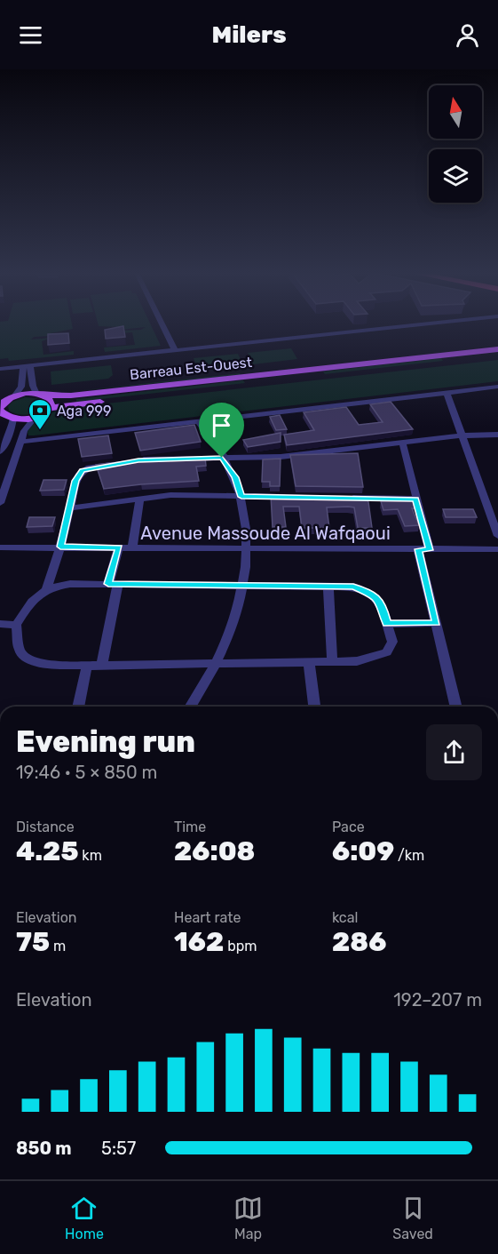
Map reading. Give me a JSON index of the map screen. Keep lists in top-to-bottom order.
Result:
{
  "streets": {
    "main road": ["Barreau Est-Ouest"],
    "street": ["Avenue Massoude Al Wafqaoui"]
  },
  "places": {
    "bank": ["Aga 999"]
  },
  "north": "top",
  "page": {
    "header": "Milers",
    "heading": ["Evening run", "19:46 · 5 × 850 m"],
    "stats": [
      ["Distance", "4.25 km"],
      ["Time", "26:08"],
      ["Pace", "6:09 /km"],
      ["Elevation", "75 m"],
      ["Heart rate", "162 bpm"],
      ["kcal", "286"]
    ],
    "chart": ["Elevation", "192–207 m"],
    "list": [
      {
        "name": "850 m",
        "note": "5:57"
      }
    ],
    "tabs": ["Home", "Map", "Saved"]
  }
}
